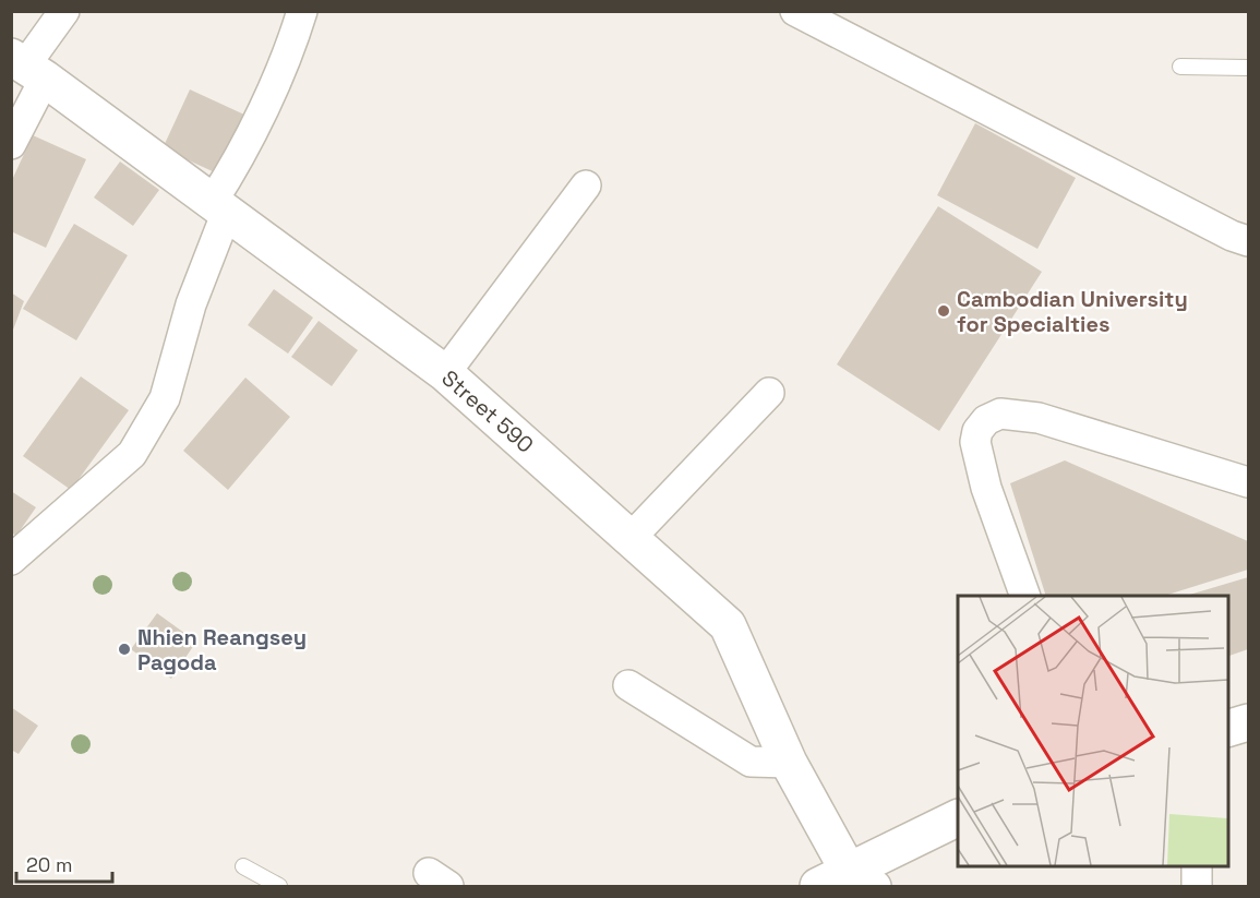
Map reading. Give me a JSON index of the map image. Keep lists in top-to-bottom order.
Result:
{
  "streets": {
    "street": ["Street 590"]
  },
  "places": ["Cambodian University for Specialties", "Nhien Reangsey Pagoda"],
  "scale_bar": "20 m"
}
